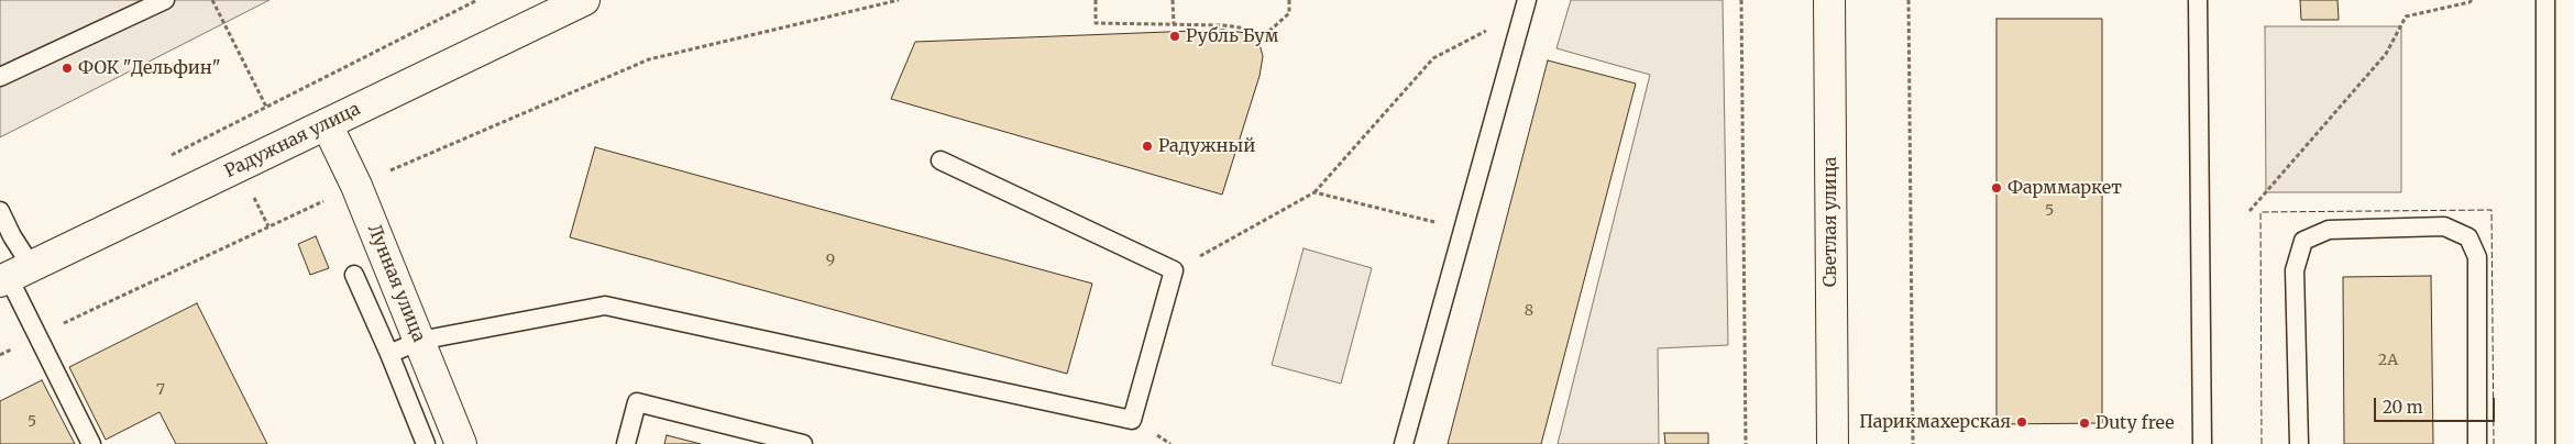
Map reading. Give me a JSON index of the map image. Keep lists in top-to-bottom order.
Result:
{
  "streets": {
    "street": ["Радужная улица", "Светлая улица", "Лунная улица"]
  },
  "crossings": [
    ["Радужная улица", "Лунная улица"]
  ],
  "places": [
    "Рубль Бум",
    "ФОК \"Дельфин\"",
    "Радужный",
    "Фарммаркет",
    "Парикмахерская",
    "Duty free"
  ],
  "house_numbers": [
    "5",
    "9",
    "8",
    "2А",
    "7",
    "5"
  ],
  "scale_bar": "20 m"
}
